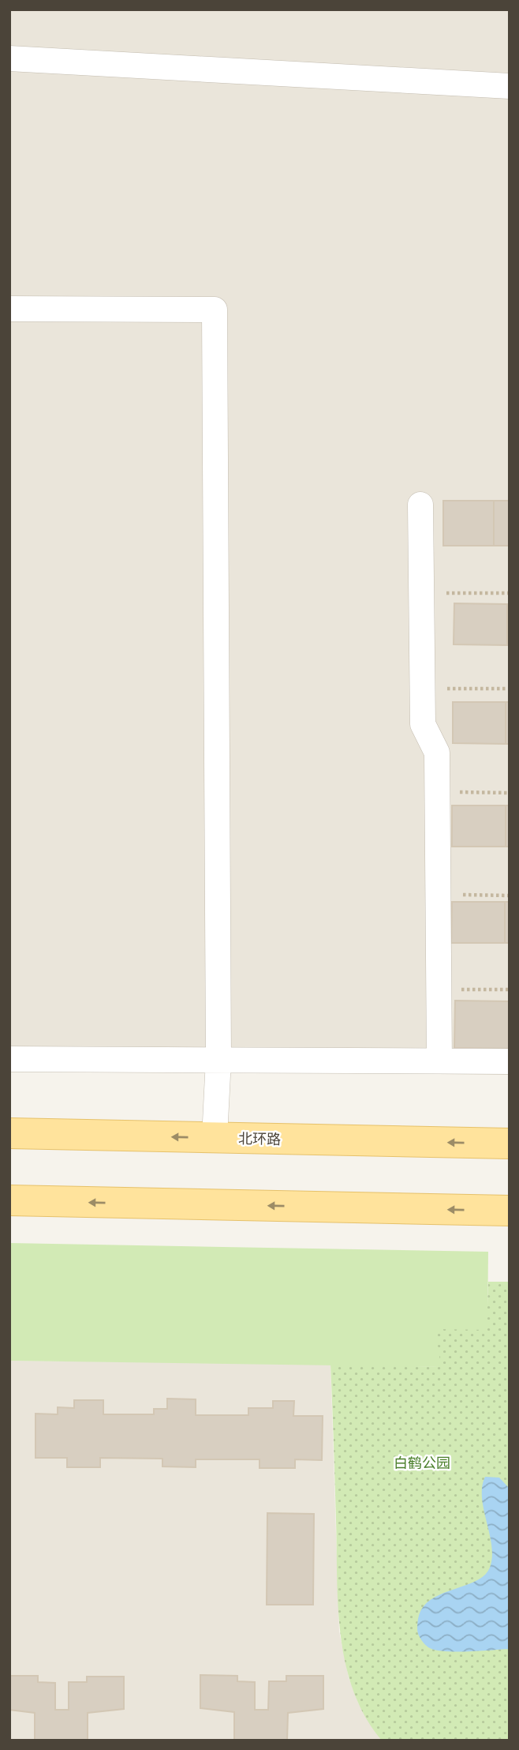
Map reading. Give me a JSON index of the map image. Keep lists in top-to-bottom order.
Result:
{
  "streets": {
    "main road": ["北环路"]
  },
  "parks": ["白鹤公园"]
}
